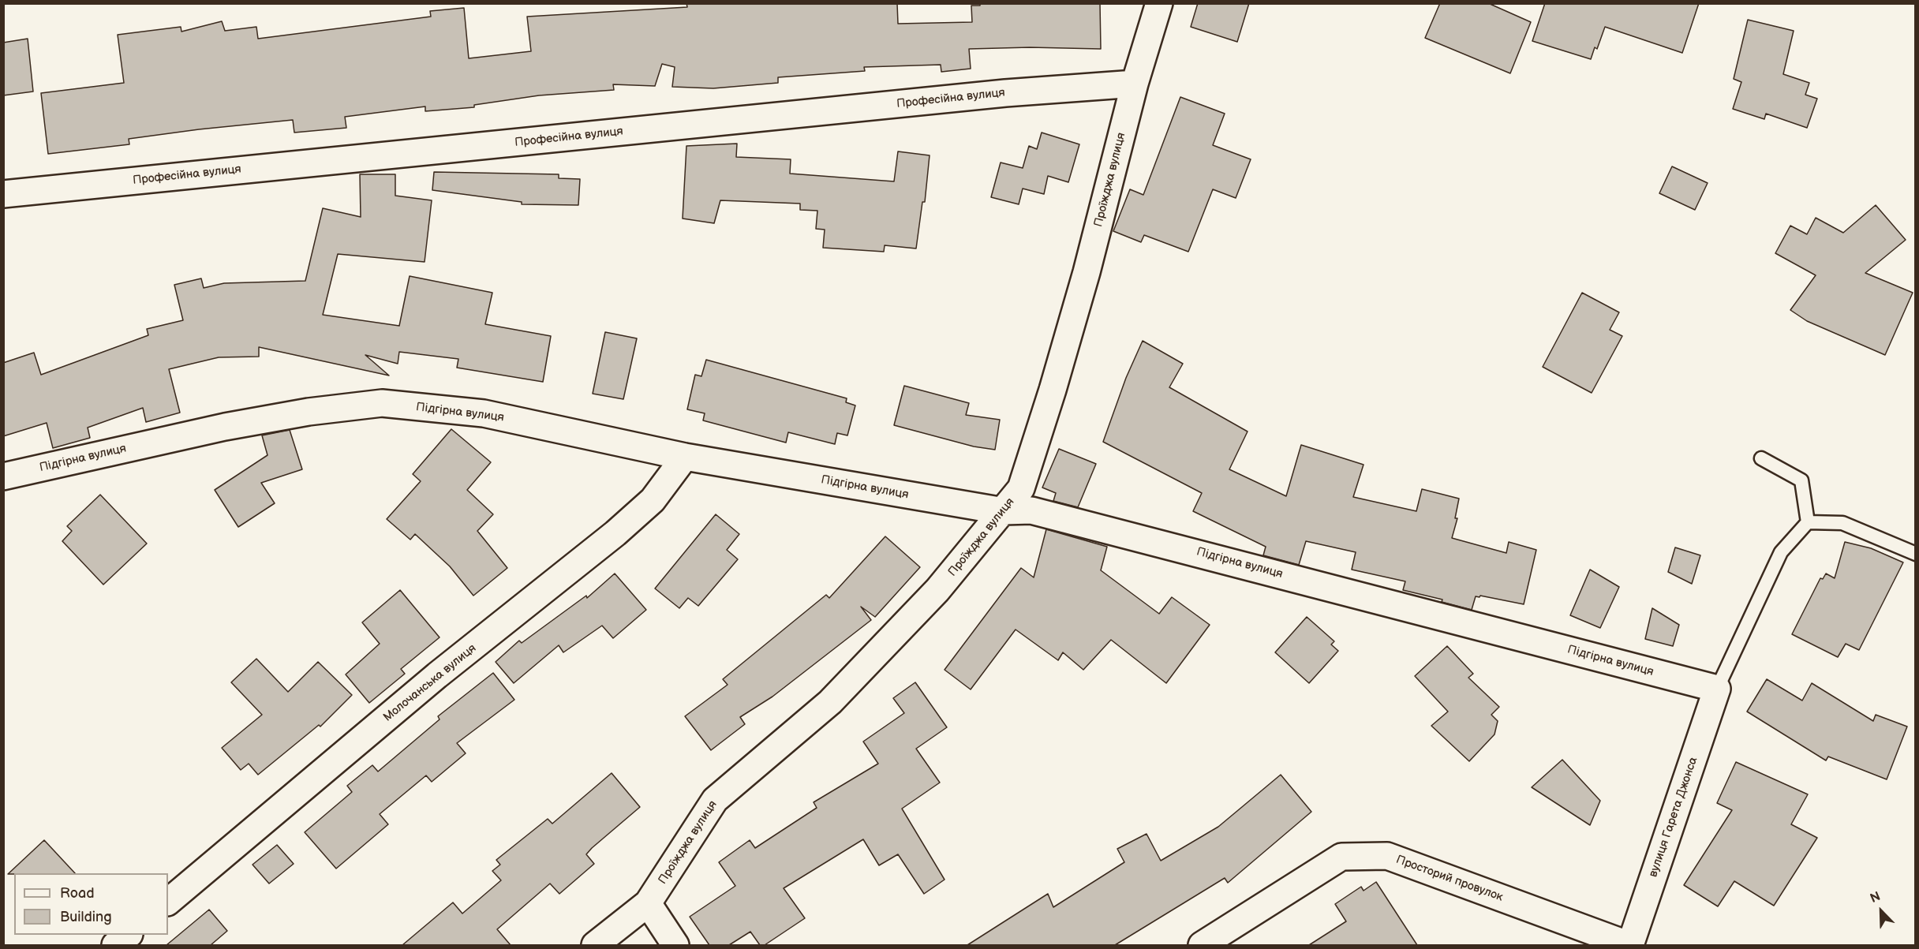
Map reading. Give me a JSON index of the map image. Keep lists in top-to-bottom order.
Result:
{
  "streets": {
    "street": [
      "Професійна вулиця",
      "Проїжджа вулиця",
      "Підгірна вулиця",
      "Молочанська вулиця",
      "вулиця Гарета Джонса",
      "Просторий провулок"
    ]
  },
  "crossings": [
    ["Професійна вулиця", "Проїжджа вулиця"],
    ["Проїжджа вулиця", "Підгірна вулиця"],
    ["Підгірна вулиця", "Молочанська вулиця"],
    ["Підгірна вулиця", "вулиця Гарета Джонса"],
    ["вулиця Гарета Джонса", "Просторий провулок"]
  ],
  "legend": ["Road", "Building"],
  "north": "top left"
}
